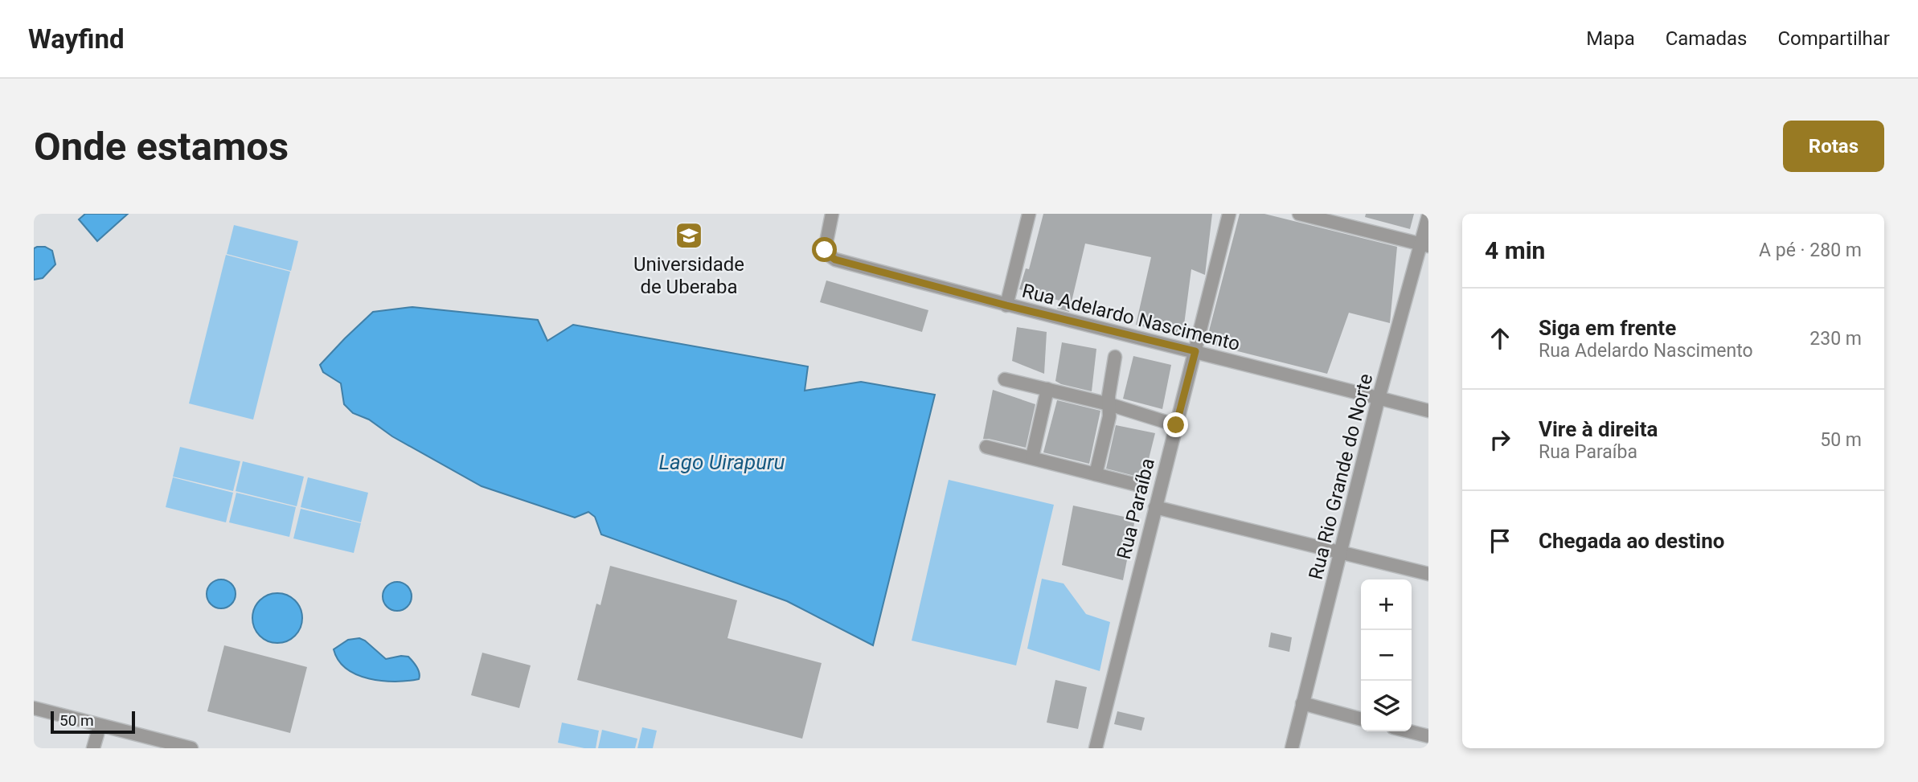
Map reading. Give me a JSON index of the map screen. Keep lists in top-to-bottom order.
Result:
{
  "streets": {
    "street": ["Rua Adelardo Nascimento", "Rua Rio Grande do Norte", "Rua Paraíba"]
  },
  "crossings": [
    ["Rua Adelardo Nascimento", "Rua Rio Grande do Norte"],
    ["Rua Adelardo Nascimento", "Rua Paraíba"]
  ],
  "water": ["Lago Uirapuru"],
  "places": {
    "school or university": ["Universidade de Uberaba"]
  },
  "scale_bar": "50 m",
  "page": {
    "header": "Wayfind",
    "nav": ["Mapa", "Camadas", "Compartilhar"],
    "buttons": "Rotas",
    "title": "Onde estamos",
    "heading": ["4 min", "A pé · 280 m"],
    "list": [
      ["Siga em frente", "Rua Adelardo Nascimento", "230 m"],
      ["Vire à direita", "Rua Paraíba", "50 m"],
      "Chegada ao destino"
    ],
    "map_buttons": ["+", "−"],
    "scale": "50 m"
  }
}
